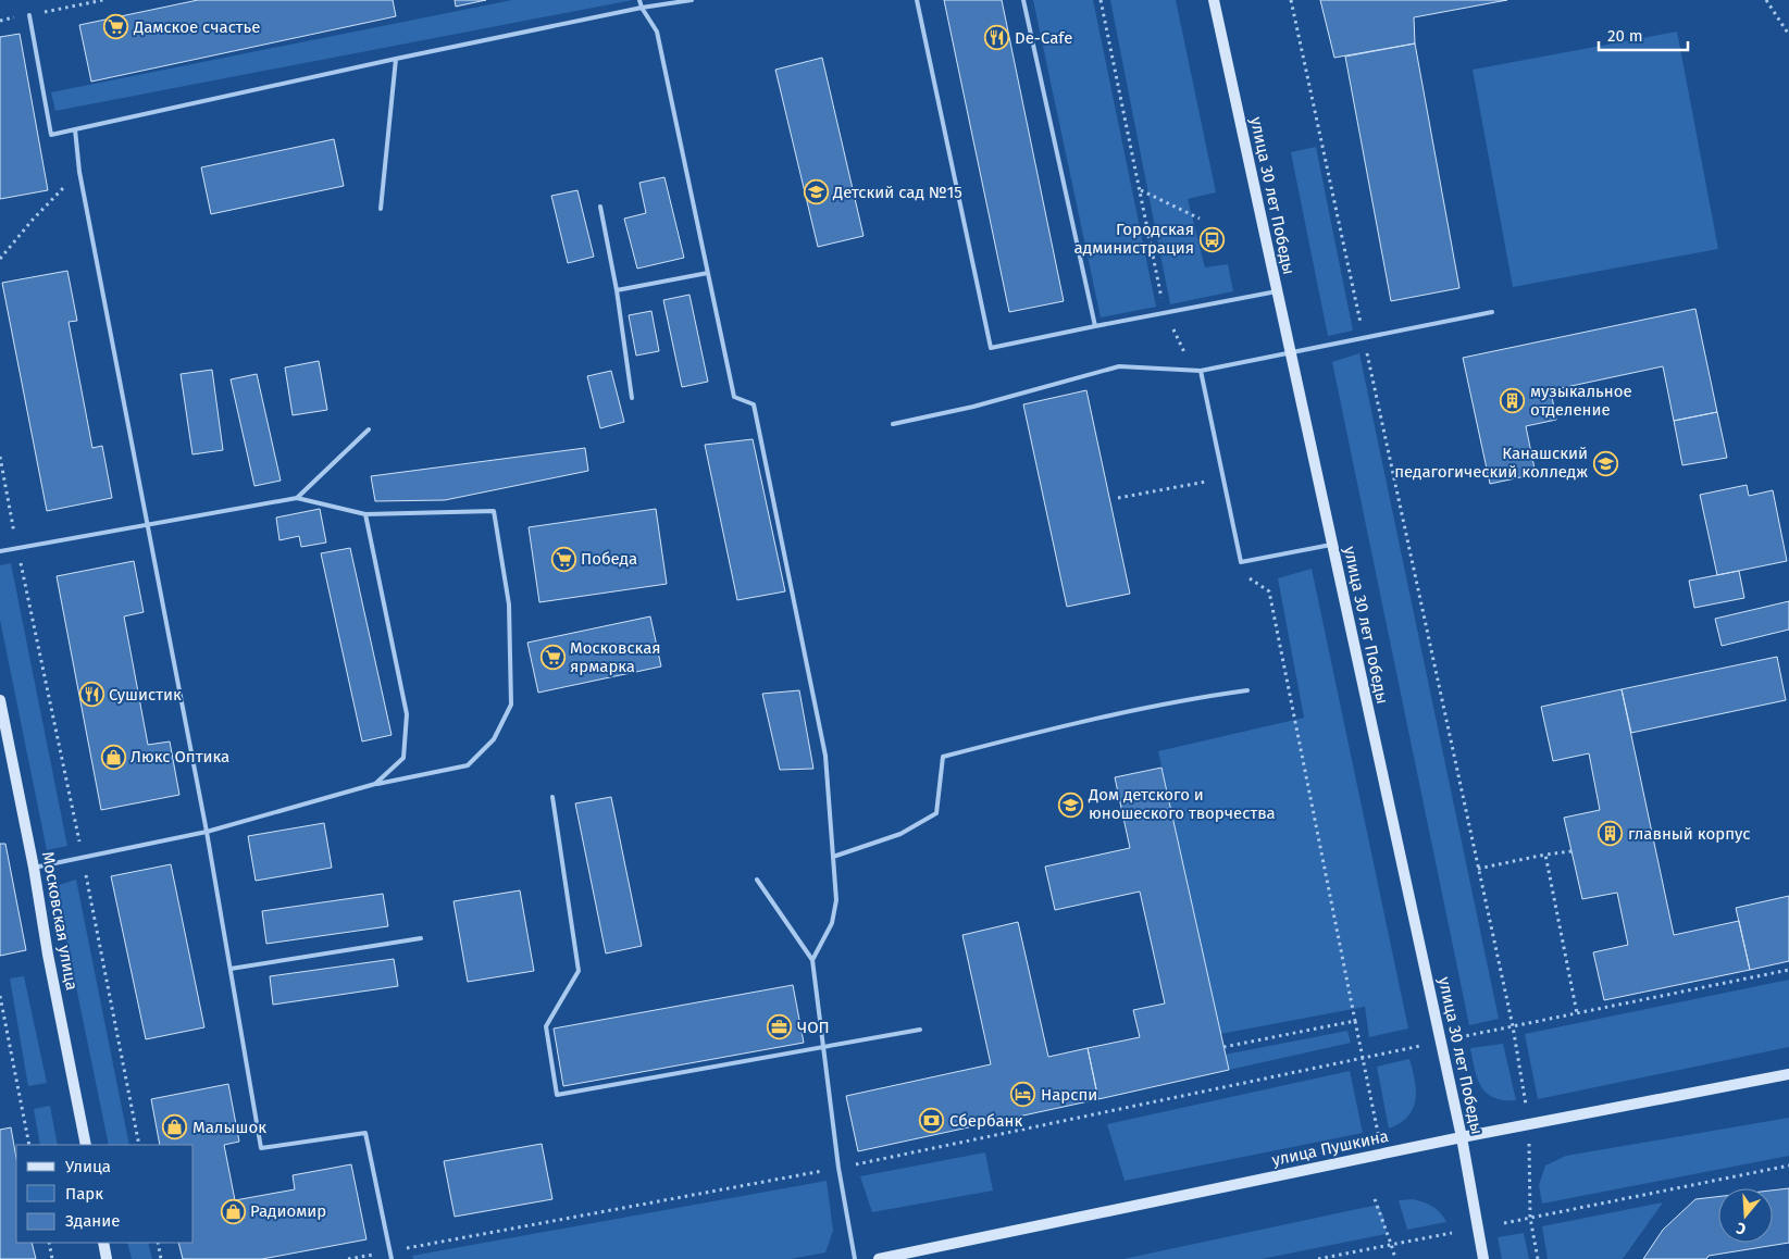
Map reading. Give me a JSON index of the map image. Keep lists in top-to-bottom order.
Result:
{
  "streets": {
    "street": ["улица 30 лет Победы", "Московская улица", "улица Пушкина"]
  },
  "crossings": [
    ["улица 30 лет Победы", "улица Пушкина"]
  ],
  "places": {
    "supermarket": ["Дамское счастье", "Победа", "Московская ярмарка"],
    "restaurant": ["De-Cafe", "Сушистик"],
    "school or university": ["Детский сад №15", "Канашский педагогический колледж", "Дом детского и юношеского творчества"],
    "bus stop": ["Городская администрация"],
    "building": ["музыкальное отделение", "главный корпус"],
    "shop": ["Люкс Оптика", "Малышок", "Радиомир"],
    "office": ["ЧОП"],
    "hotel": ["Нарспи"],
    "bank": ["Сбербанк"]
  },
  "legend": ["Улица", "Парк", "Здание"],
  "scale_bar": "20 m",
  "north": "bottom"
}
